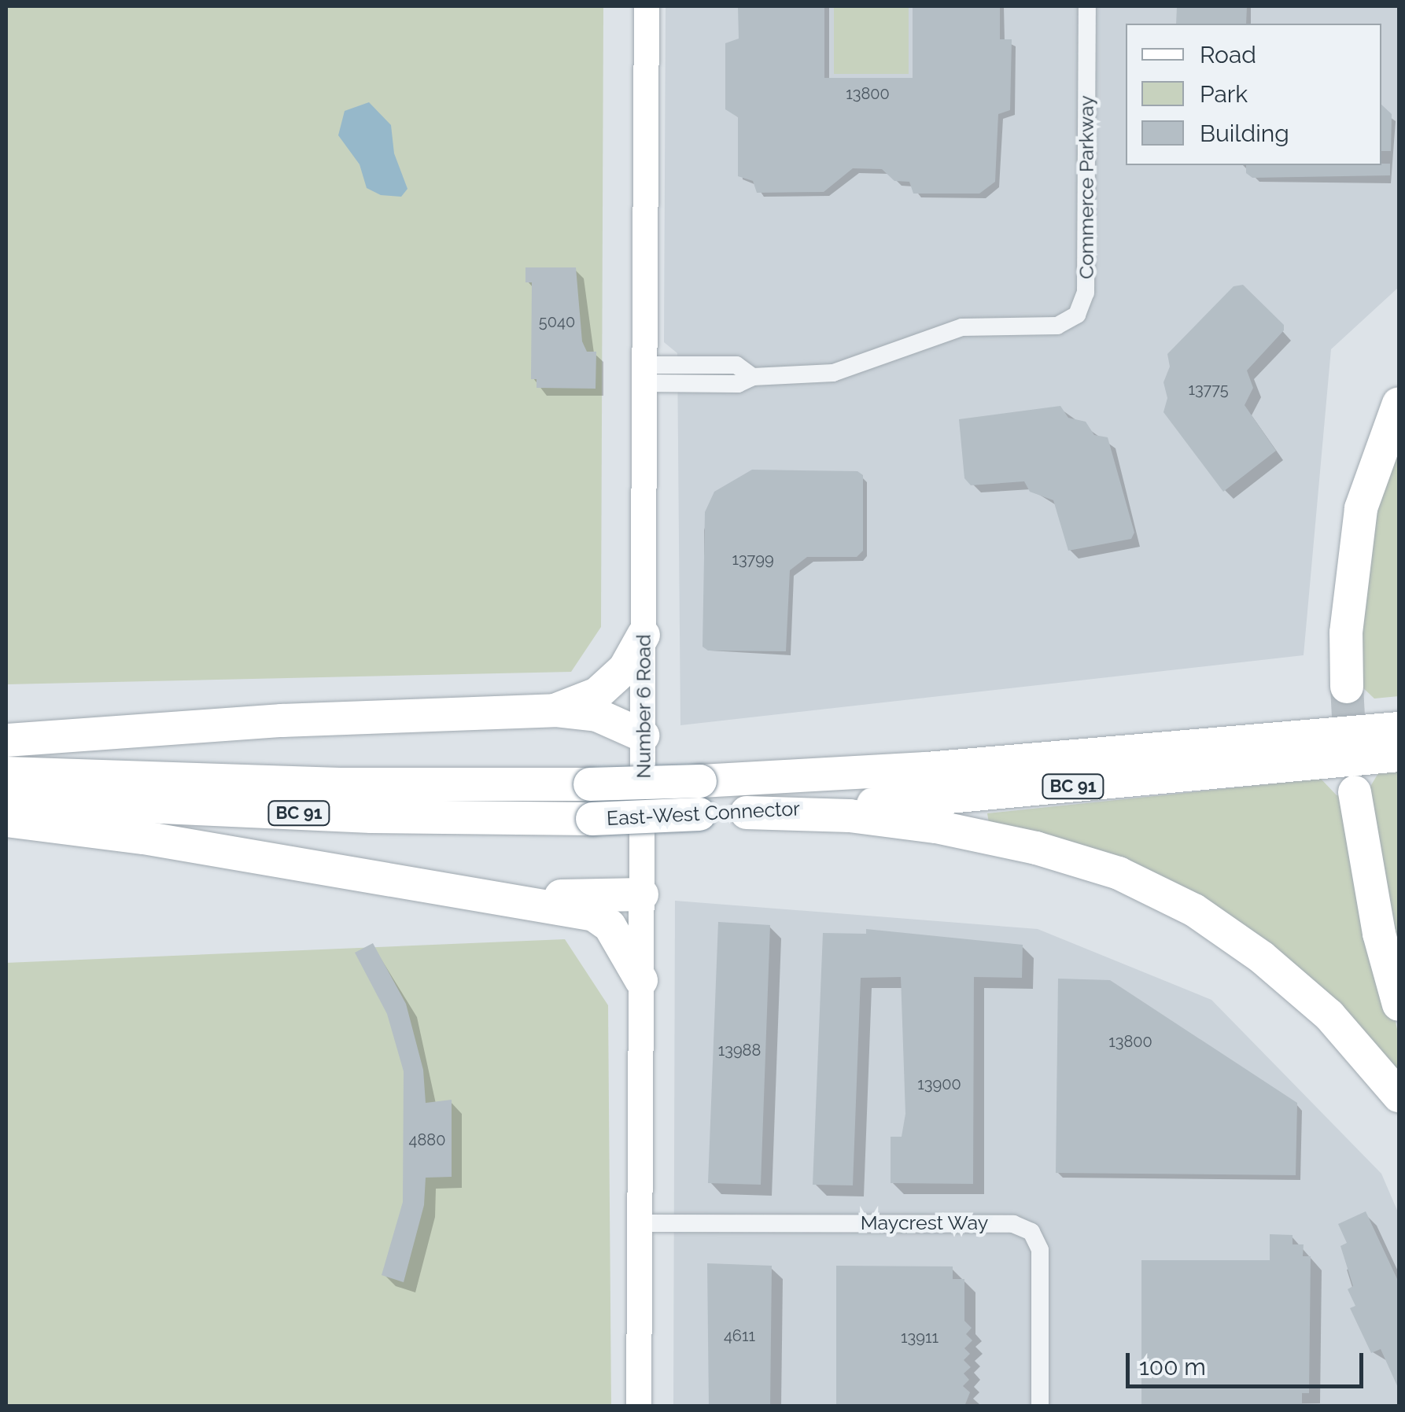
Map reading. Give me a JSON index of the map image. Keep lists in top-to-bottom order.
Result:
{
  "streets": {
    "highway": ["BC 91", "East-West Connector"],
    "main road": ["Number 6 Road"],
    "street": ["Commerce Parkway", "Maycrest Way"]
  },
  "crossings": [
    ["Commerce Parkway", "Number 6 Road"],
    ["Number 6 Road", "Maycrest Way"]
  ],
  "house_numbers": [
    "13800",
    "5040",
    "13775",
    "13799",
    "13800",
    "13988",
    "13900",
    "4880",
    "4611",
    "13911"
  ],
  "legend": ["Road", "Park", "Building"],
  "scale_bar": "100 m"
}
